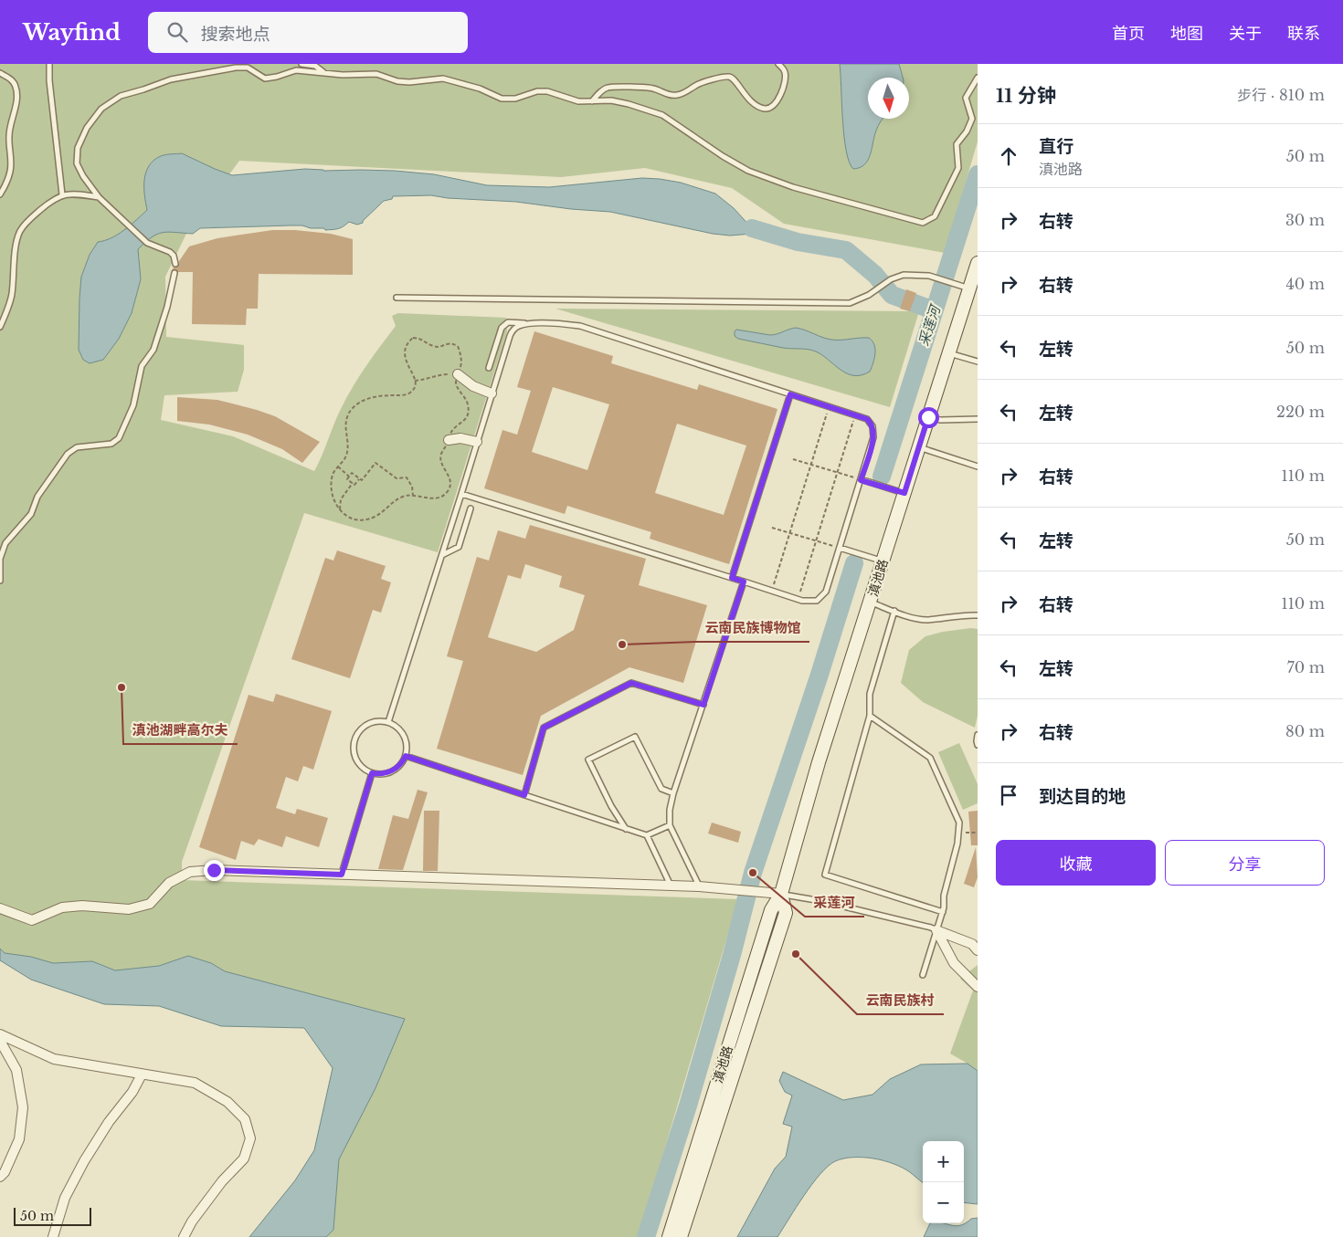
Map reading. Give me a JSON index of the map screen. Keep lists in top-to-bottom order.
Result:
{
  "streets": {
    "main road": ["滇池路"]
  },
  "water": ["采莲河"],
  "places": [
    "云南民族博物馆",
    "滇池湖畔高尔夫",
    "采莲河",
    "云南民族村"
  ],
  "scale_bar": "50 m",
  "north": "bottom",
  "page": {
    "header": "Wayfind",
    "search": "搜索地点",
    "nav": [
      "首页",
      "地图",
      "关于",
      "联系"
    ],
    "heading": ["11 分钟", "步行 · 810 m"],
    "list": [
      ["直行", "滇池路", "50 m"],
      ["右转", "30 m"],
      ["右转", "40 m"],
      ["左转", "50 m"],
      ["左转", "220 m"],
      ["右转", "110 m"],
      ["左转", "50 m"],
      ["右转", "110 m"],
      ["左转", "70 m"],
      ["右转", "80 m"],
      "到达目的地"
    ],
    "buttons": ["收藏", "分享"],
    "map_buttons": ["+", "−"],
    "scale": "50 m"
  }
}
